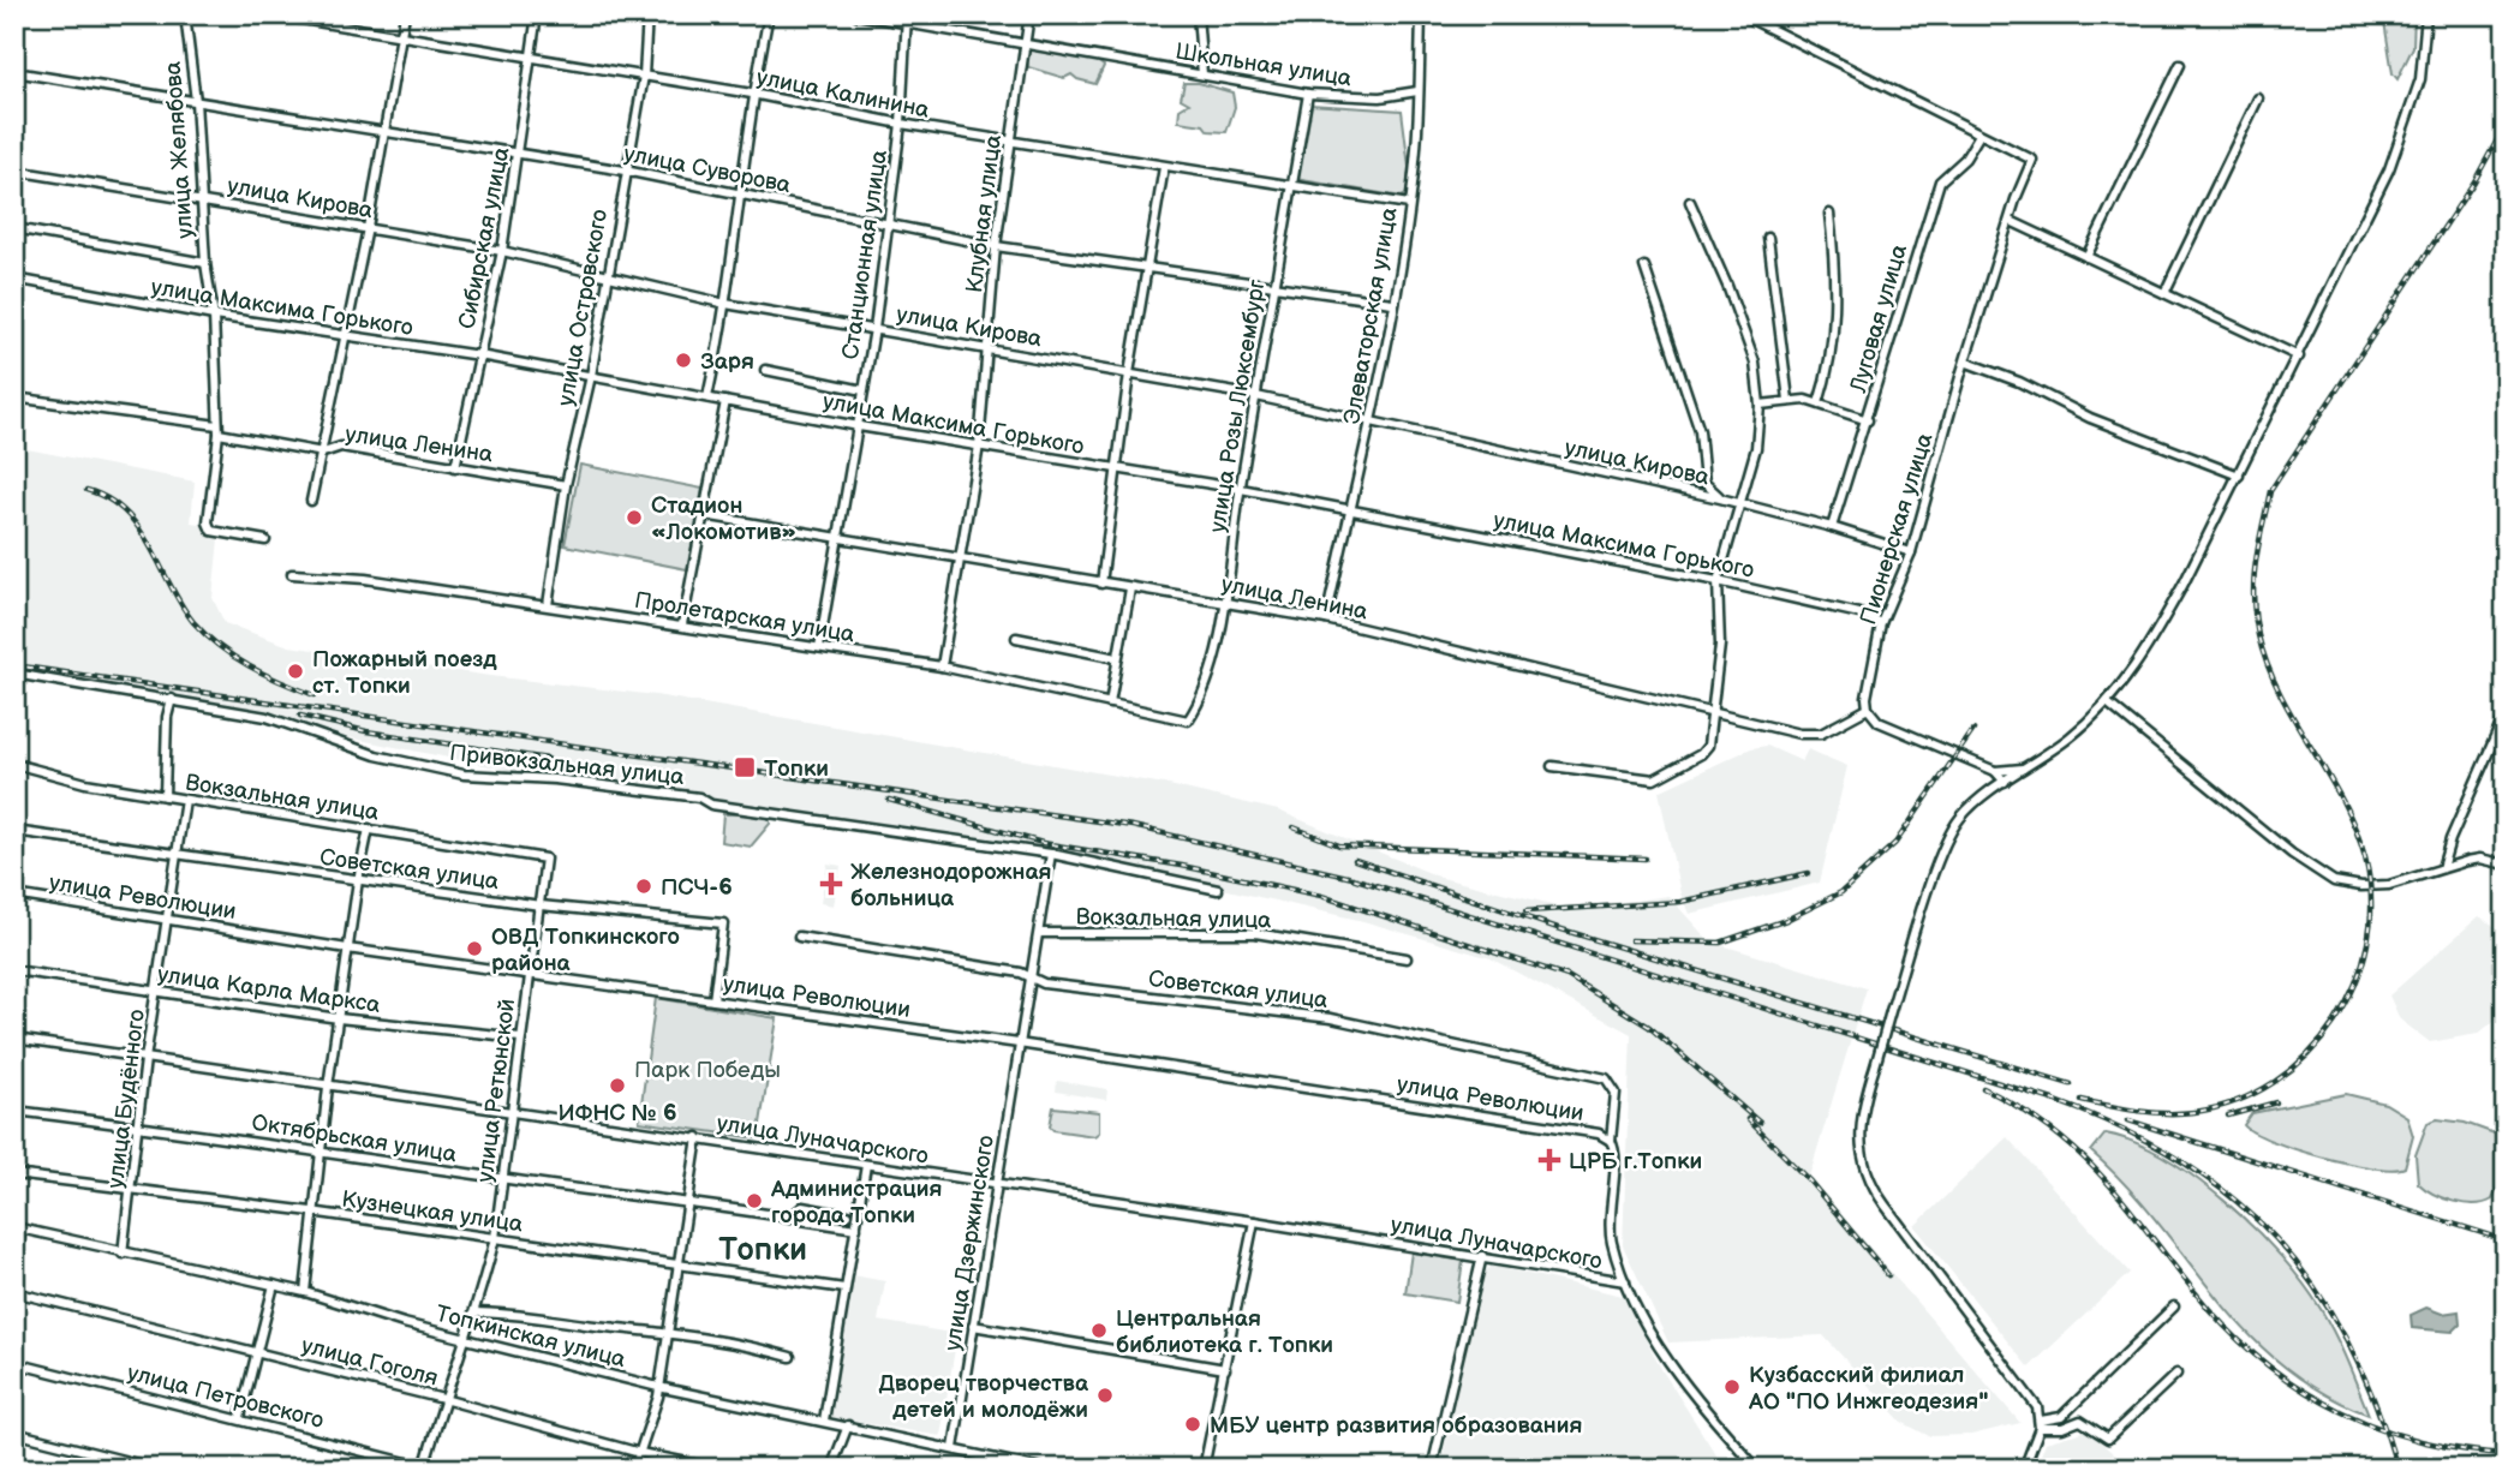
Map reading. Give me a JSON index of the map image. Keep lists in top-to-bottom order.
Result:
{
  "streets": {
    "street": [
      "Школьная улица",
      "улица Калинина",
      "улица Желябова",
      "улица Суворова",
      "улица Кирова",
      "Клубная улица",
      "Сибирская улица",
      "Станционная улица",
      "улица Максима Горького",
      "улица Островского",
      "Элеваторская улица",
      "Луговая улица",
      "улица Розы Люксембург",
      "улица Ленина",
      "Пионерская улица",
      "Пролетарская улица",
      "Привокзальная улица",
      "Вокзальная улица",
      "Советская улица",
      "улица Революции",
      "улица Карла Маркса",
      "улица Ретюнской",
      "улица Будённого",
      "Октябрьская улица",
      "улица Луначарского",
      "Кузнецкая улица",
      "улица Дзержинского",
      "Топкинская улица",
      "улица Гоголя",
      "улица Петровского"
    ]
  },
  "crossings": [
    ["Школьная улица", "Клубная улица"],
    ["Школьная улица", "Станционная улица"],
    ["Школьная улица", "Элеваторская улица"],
    ["Школьная улица", "улица Розы Люксембург"],
    ["улица Калинина", "Клубная улица"],
    ["улица Калинина", "Сибирская улица"],
    ["улица Калинина", "Станционная улица"],
    ["улица Калинина", "улица Островского"],
    ["улица Калинина", "Элеваторская улица"],
    ["улица Калинина", "улица Розы Люксембург"],
    ["улица Желябова", "улица Суворова"],
    ["улица Желябова", "улица Кирова"],
    ["улица Желябова", "улица Максима Горького"],
    ["улица Желябова", "улица Ленина"],
    ["улица Суворова", "Клубная улица"],
    ["улица Суворова", "Сибирская улица"],
    ["улица Суворова", "Станционная улица"],
    ["улица Суворова", "улица Островского"],
    ["улица Суворова", "Элеваторская улица"],
    ["улица Суворова", "улица Розы Люксембург"],
    ["улица Кирова", "Клубная улица"],
    ["улица Кирова", "Сибирская улица"],
    ["улица Кирова", "Станционная улица"],
    ["улица Кирова", "улица Островского"],
    ["улица Кирова", "Элеваторская улица"],
    ["улица Кирова", "Луговая улица"],
    ["улица Кирова", "улица Розы Люксембург"],
    ["улица Кирова", "Пионерская улица"],
    ["Клубная улица", "улица Максима Горького"],
    ["Клубная улица", "улица Ленина"],
    ["Клубная улица", "Пролетарская улица"],
    ["Сибирская улица", "улица Максима Горького"],
    ["Сибирская улица", "улица Ленина"],
    ["Станционная улица", "улица Максима Горького"],
    ["Станционная улица", "улица Ленина"],
    ["Станционная улица", "Пролетарская улица"],
    ["улица Максима Горького", "улица Островского"],
    ["улица Максима Горького", "Элеваторская улица"],
    ["улица Максима Горького", "улица Розы Люксембург"],
    ["улица Максима Горького", "Пионерская улица"],
    ["улица Островского", "улица Ленина"],
    ["улица Островского", "Пролетарская улица"],
    ["Элеваторская улица", "улица Ленина"],
    ["Луговая улица", "Пионерская улица"],
    ["улица Розы Люксембург", "улица Ленина"],
    ["улица Розы Люксембург", "Пролетарская улица"],
    ["улица Ленина", "Пионерская улица"],
    ["Привокзальная улица", "улица Дзержинского"],
    ["Вокзальная улица", "улица Ретюнской"],
    ["Вокзальная улица", "улица Будённого"],
    ["Вокзальная улица", "улица Дзержинского"],
    ["Советская улица", "улица Революции"],
    ["Советская улица", "улица Ретюнской"],
    ["Советская улица", "улица Будённого"],
    ["Советская улица", "улица Луначарского"],
    ["Советская улица", "улица Дзержинского"],
    ["улица Революции", "улица Ретюнской"],
    ["улица Революции", "улица Будённого"],
    ["улица Революции", "улица Дзержинского"],
    ["улица Карла Маркса", "улица Ретюнской"],
    ["улица Карла Маркса", "улица Будённого"],
    ["улица Ретюнской", "Октябрьская улица"],
    ["улица Ретюнской", "улица Луначарского"],
    ["улица Ретюнской", "Кузнецкая улица"],
    ["улица Ретюнской", "Топкинская улица"],
    ["улица Ретюнской", "улица Гоголя"],
    ["улица Ретюнской", "улица Петровского"],
    ["улица Будённого", "Октябрьская улица"],
    ["улица Будённого", "улица Луначарского"],
    ["улица Будённого", "Кузнецкая улица"],
    ["улица Будённого", "Топкинская улица"],
    ["улица Луначарского", "улица Дзержинского"],
    ["улица Дзержинского", "Топкинская улица"]
  ],
  "districts": ["Топки"],
  "parks": ["Парк Победы"],
  "places": {
    "other": [
      "Заря",
      "Стадион «Локомотив»",
      "Пожарный поезд ст. Топки",
      "ПСЧ-6",
      "ОВД Топкинского района",
      "ИФНС № 6",
      "Администрация города Топки",
      "Центральная библиотека г. Топки",
      "Кузбасский филиал АО \"ПО Инжгеодезия\"",
      "Дворец творчества детей и молодёжи",
      "МБУ центр развития образования"
    ],
    "transit": ["Топки"],
    "health": ["Железнодорожная больница", "ЦРБ г.Топки"]
  }
}
